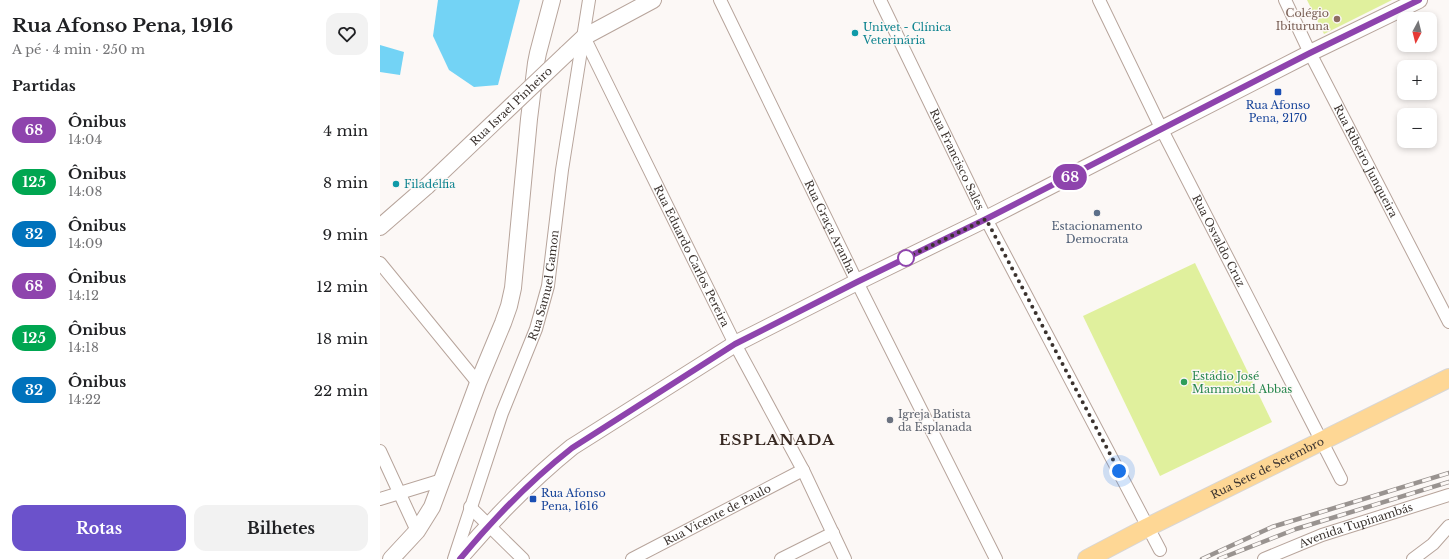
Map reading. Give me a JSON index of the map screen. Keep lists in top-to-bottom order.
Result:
{
  "streets": {
    "main road": ["Rua Sete de Setembro"],
    "street": [
      "Rua Israel Pinheiro",
      "Rua Francisco Sales",
      "Rua Ribeiro Junqueira",
      "Rua Graça Aranha",
      "Rua Osvaldo Cruz",
      "Rua Eduardo Carlos Pereira",
      "Rua Samuel Gamon",
      "Rua Vicente de Paulo",
      "Avenida Tupinambás"
    ]
  },
  "crossings": [
    ["Rua Israel Pinheiro", "Rua Eduardo Carlos Pereira"],
    ["Rua Israel Pinheiro", "Rua Samuel Gamon"],
    ["Rua Francisco Sales", "Rua Sete de Setembro"],
    ["Rua Osvaldo Cruz", "Rua Sete de Setembro"],
    ["Rua Eduardo Carlos Pereira", "Rua Samuel Gamon"],
    ["Rua Eduardo Carlos Pereira", "Rua Vicente de Paulo"]
  ],
  "districts": ["ESPLANADA"],
  "places": {
    "other": [
      "Colégio Ibituruna",
      "Univet - Clínica Veterinária",
      "Filadélfia",
      "Estacionamento Democrata",
      "Estádio José Mammoud Abbas",
      "Igreja Batista da Esplanada"
    ],
    "transit": ["Rua Afonso Pena, 2170", "Rua Afonso Pena, 1616"]
  },
  "lines": ["bus line 68"],
  "north": "bottom",
  "page": {
    "heading": [
      ["Rua Afonso Pena, 1916", "A pé · 4 min · 250 m"],
      "Partidas"
    ],
    "on_map": "68",
    "map_buttons": ["+", "−"],
    "list": [
      {
        "mark": "68",
        "name": "Ônibus",
        "note": "14:04",
        "value": "4 min"
      },
      {
        "mark": "125",
        "name": "Ônibus",
        "note": "14:08",
        "value": "8 min"
      },
      {
        "mark": "32",
        "name": "Ônibus",
        "note": "14:09",
        "value": "9 min"
      },
      {
        "mark": "68",
        "name": "Ônibus",
        "note": "14:12",
        "value": "12 min"
      },
      {
        "mark": "125",
        "name": "Ônibus",
        "note": "14:18",
        "value": "18 min"
      },
      {
        "mark": "32",
        "name": "Ônibus",
        "note": "14:22",
        "value": "22 min"
      }
    ],
    "buttons": ["Rotas", "Bilhetes"]
  }
}
